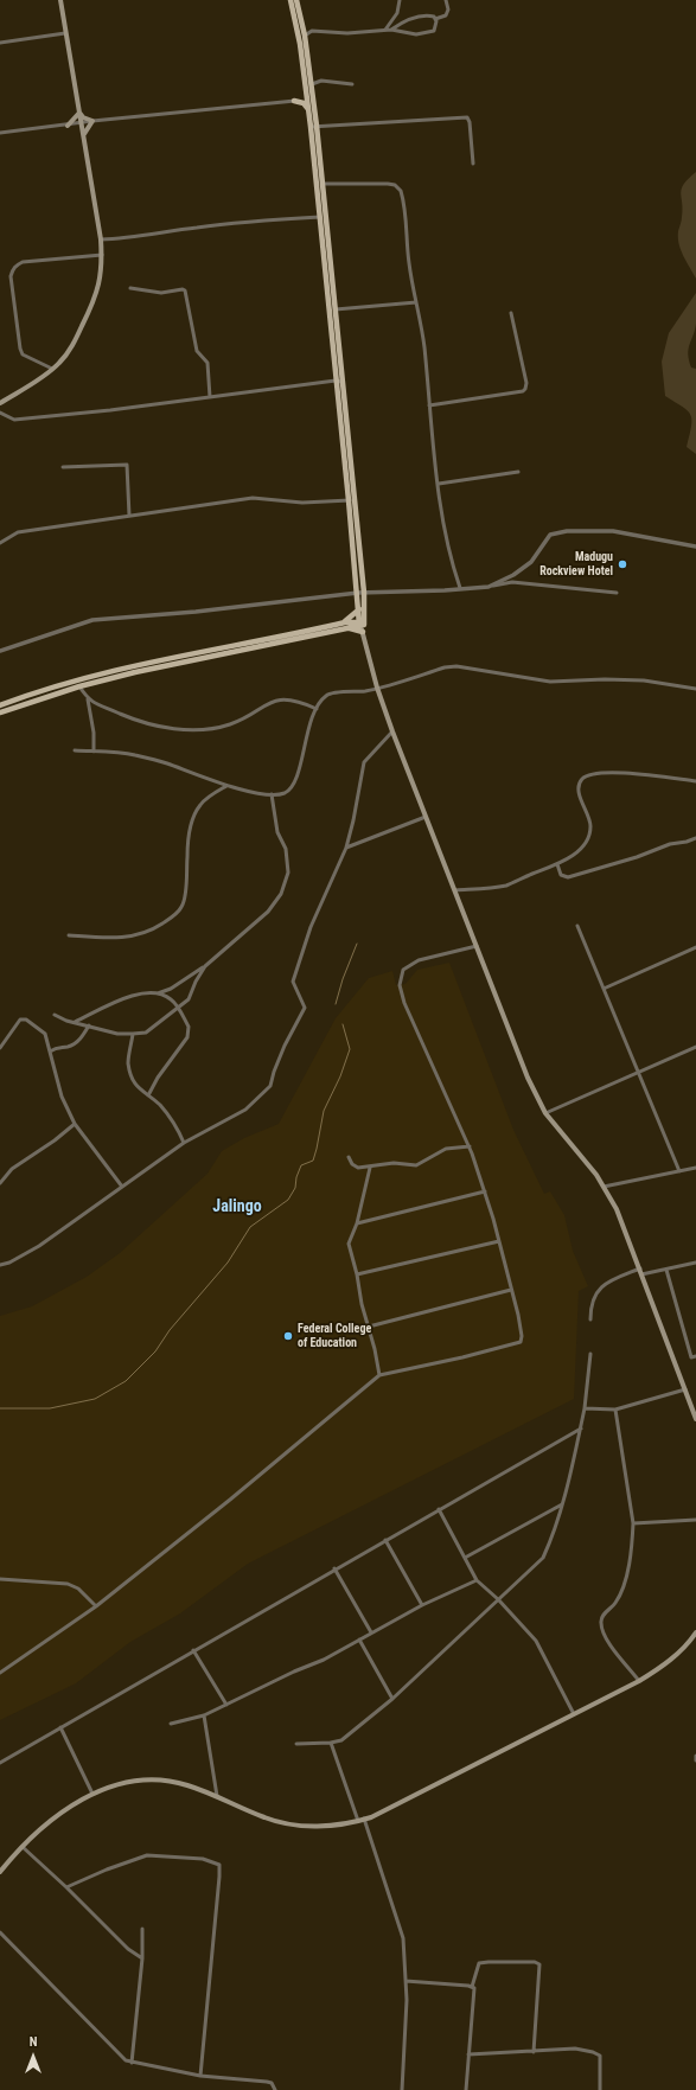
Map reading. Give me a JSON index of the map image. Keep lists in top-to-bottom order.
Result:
{
  "districts": ["Jalingo"],
  "places": ["Madugu Rockview Hotel", "Federal College of Education"],
  "north": "top"
}
